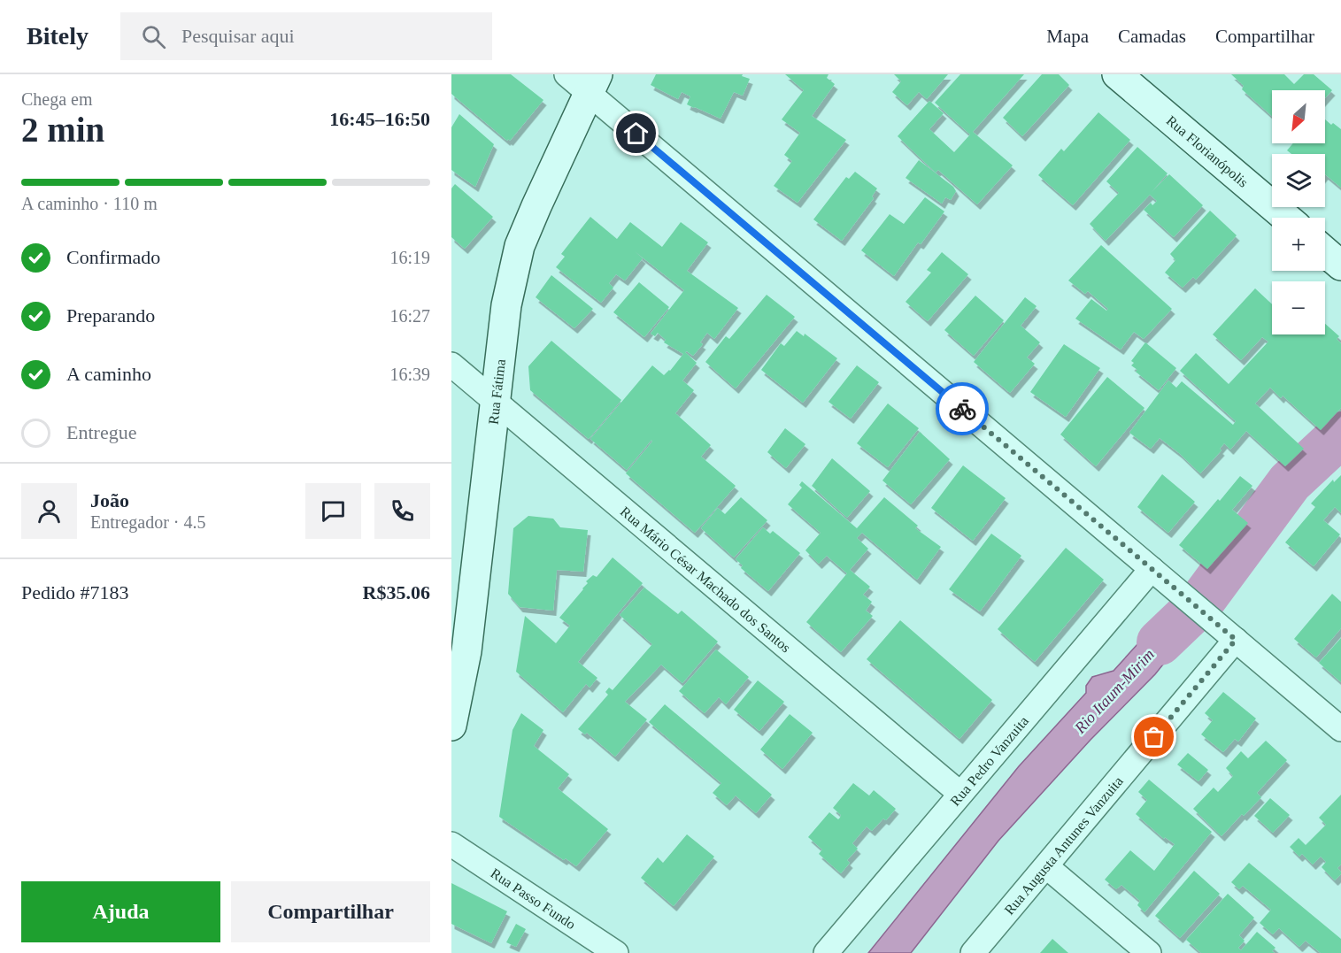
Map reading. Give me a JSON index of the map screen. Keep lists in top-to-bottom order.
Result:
{
  "streets": {
    "main road": ["Rua Florianópolis", "Rua Fátima"],
    "street": [
      "Rua Mário César Machado dos Santos",
      "Rua Pedro Vanzuita",
      "Rua Augusta Antunes Vanzuita",
      "Rua Passo Fundo"
    ]
  },
  "crossings": [
    ["Rua Fátima", "Rua Mário César Machado dos Santos"],
    ["Rua Mário César Machado dos Santos", "Rua Pedro Vanzuita"]
  ],
  "water": ["Rio Itaum-Mirim"],
  "north": "bottom left",
  "page": {
    "header": "Bitely",
    "search": "Pesquisar aqui",
    "nav": ["Mapa", "Camadas", "Compartilhar"],
    "heading": ["2 min", "Chega em", "16:45–16:50"],
    "panel": [
      "João",
      "Entregador · 4.5",
      "Pedido #7183",
      "R$35.06"
    ],
    "map_buttons": ["+", "−"],
    "bar": "A caminho · 110 m",
    "list": [
      ["Confirmado", "16:19"],
      ["Preparando", "16:27"],
      ["A caminho", "16:39"],
      "Entregue"
    ],
    "buttons": ["Ajuda", "Compartilhar"]
  }
}
